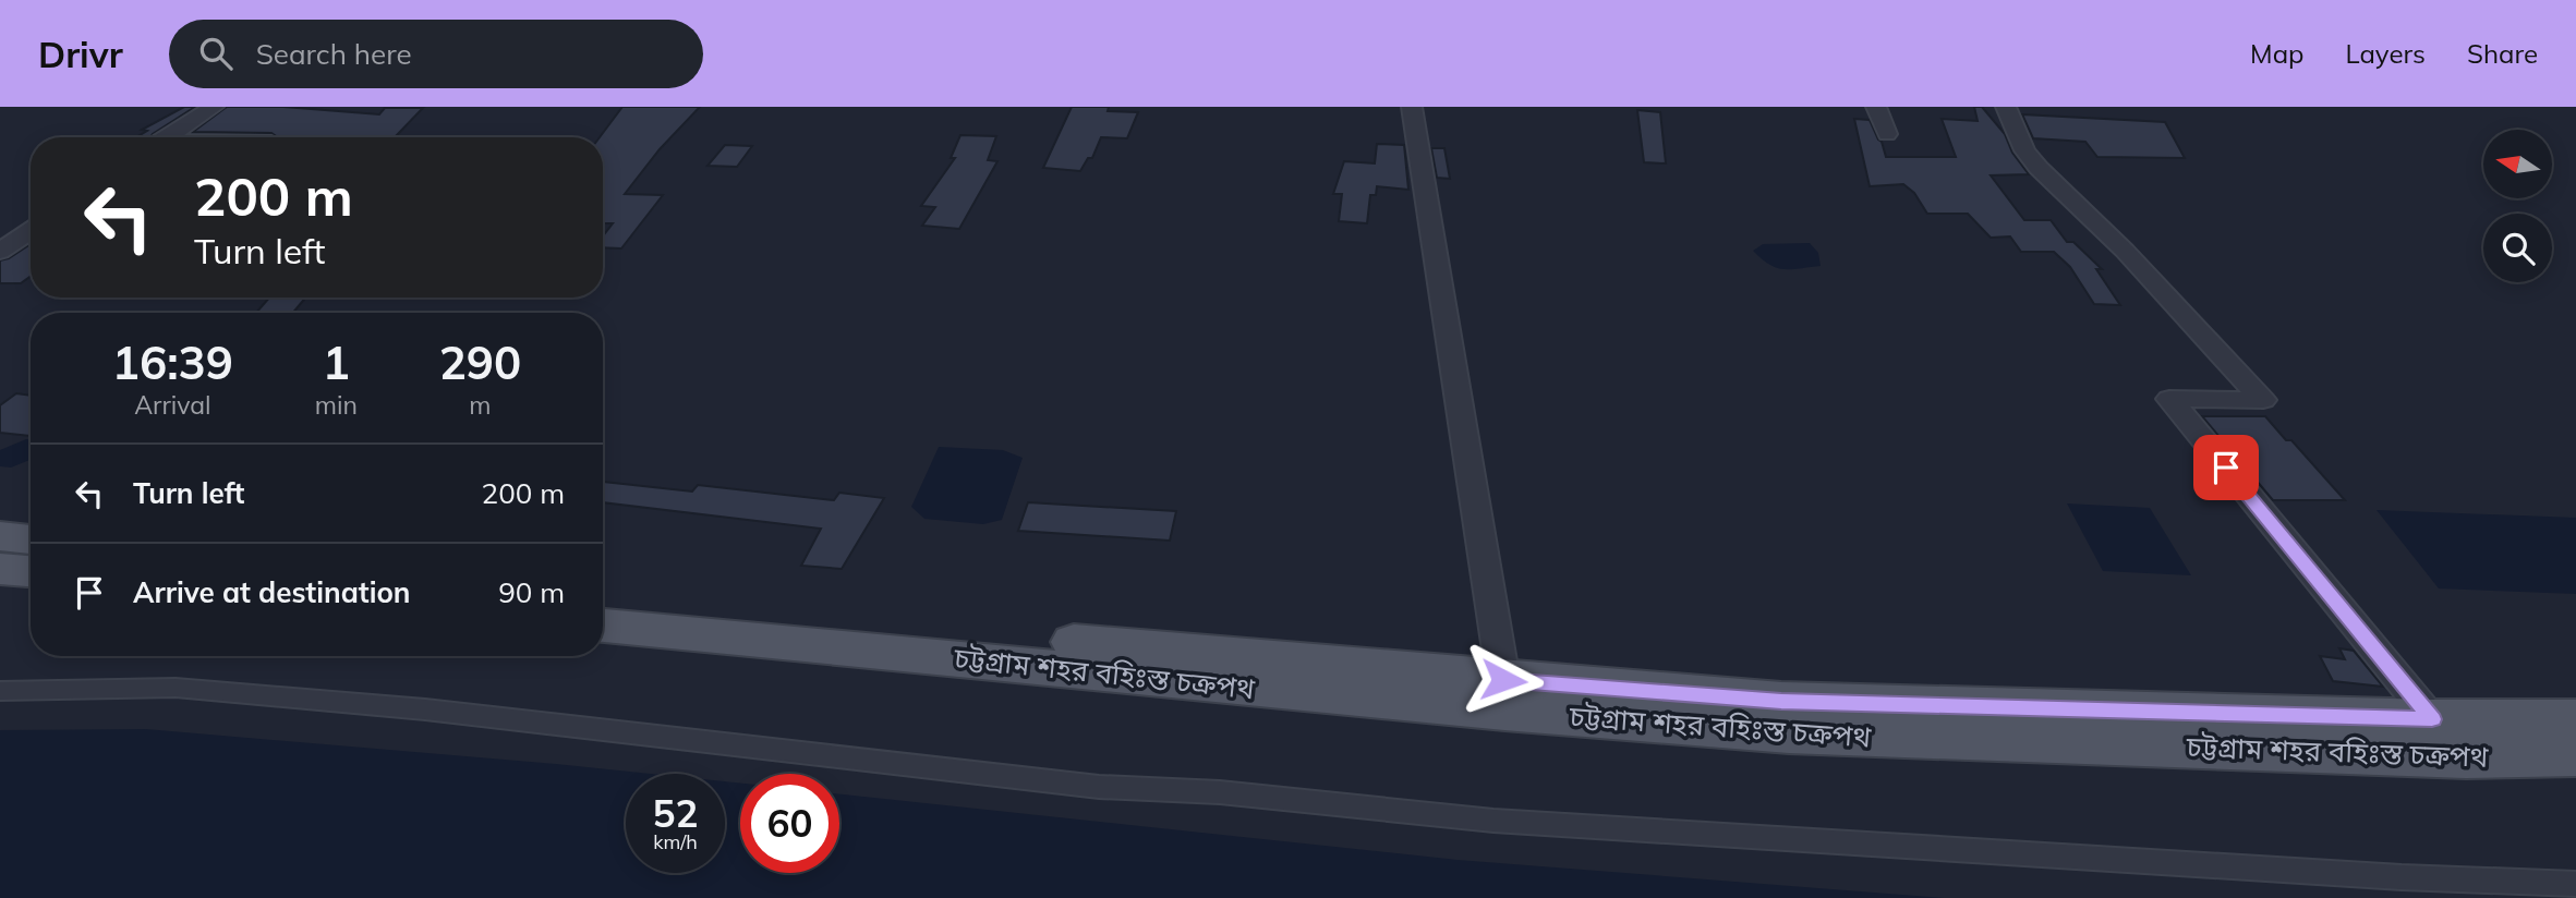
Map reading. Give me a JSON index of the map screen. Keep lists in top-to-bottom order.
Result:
{
  "streets": {
    "main road": ["চট্টগ্রাম শহর বহিঃস্ত চক্রপথ"]
  },
  "north": "left",
  "page": {
    "header": "Drivr",
    "search": "Search here",
    "nav": ["Map", "Layers", "Share"],
    "turn": ["200 m", "Turn left"],
    "eta": [
      "16:39",
      "Arrival",
      "1",
      "min",
      "290",
      "m"
    ],
    "list": [
      {
        "name": "Turn left",
        "value": "200 m"
      },
      {
        "name": "Arrive at destination",
        "value": "90 m"
      }
    ],
    "speed": "52 km/h",
    "limit": "60"
  }
}
